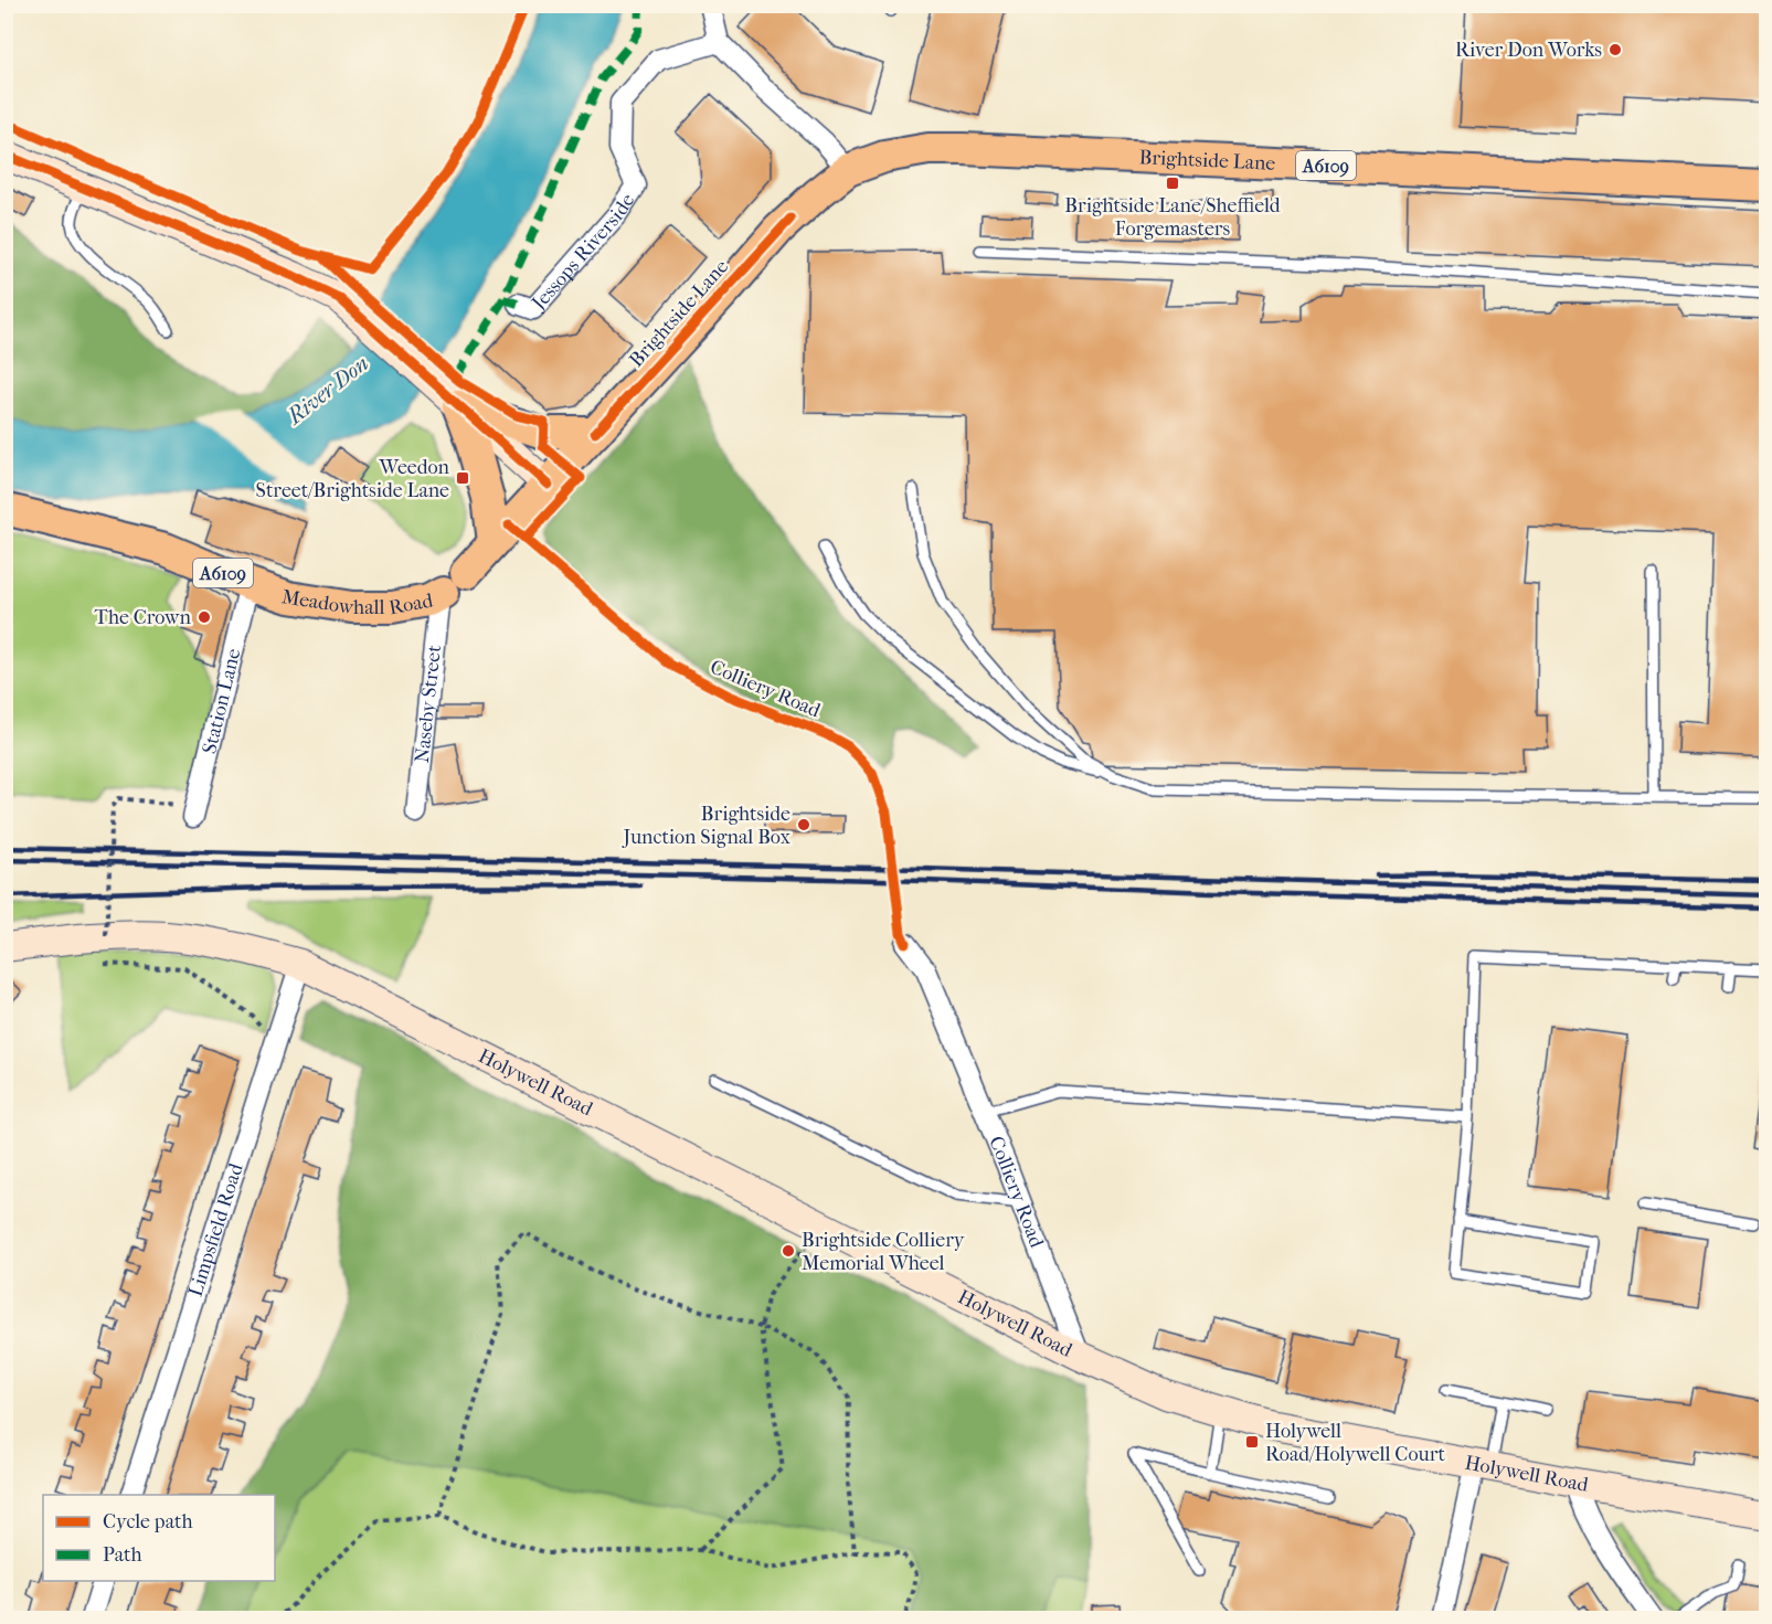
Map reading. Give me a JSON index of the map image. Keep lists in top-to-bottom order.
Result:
{
  "streets": {
    "main road": [
      "Brightside Lane",
      "A6109",
      "Meadowhall Road",
      "Holywell Road"
    ],
    "street": [
      "Jessops Riverside",
      "Colliery Road",
      "Station Lane",
      "Naseby Street",
      "Limpsfield Road"
    ]
  },
  "crossings": [
    ["Brightside Lane", "A6109"],
    ["A6109", "Meadowhall Road"],
    ["A6109", "Naseby Street"],
    ["Meadowhall Road", "Station Lane"],
    ["Meadowhall Road", "Naseby Street"],
    ["Colliery Road", "Holywell Road"],
    ["Holywell Road", "Limpsfield Road"]
  ],
  "water": ["River Don"],
  "places": {
    "other": [
      "River Don Works",
      "The Crown",
      "Brightside Junction Signal Box",
      "Brightside Colliery Memorial Wheel"
    ],
    "transit": ["Brightside Lane/Sheffield Forgemasters", "Weedon Street/Brightside Lane", "Holywell Road/Holywell Court"]
  },
  "legend": ["Cycle path", "Path"]
}
